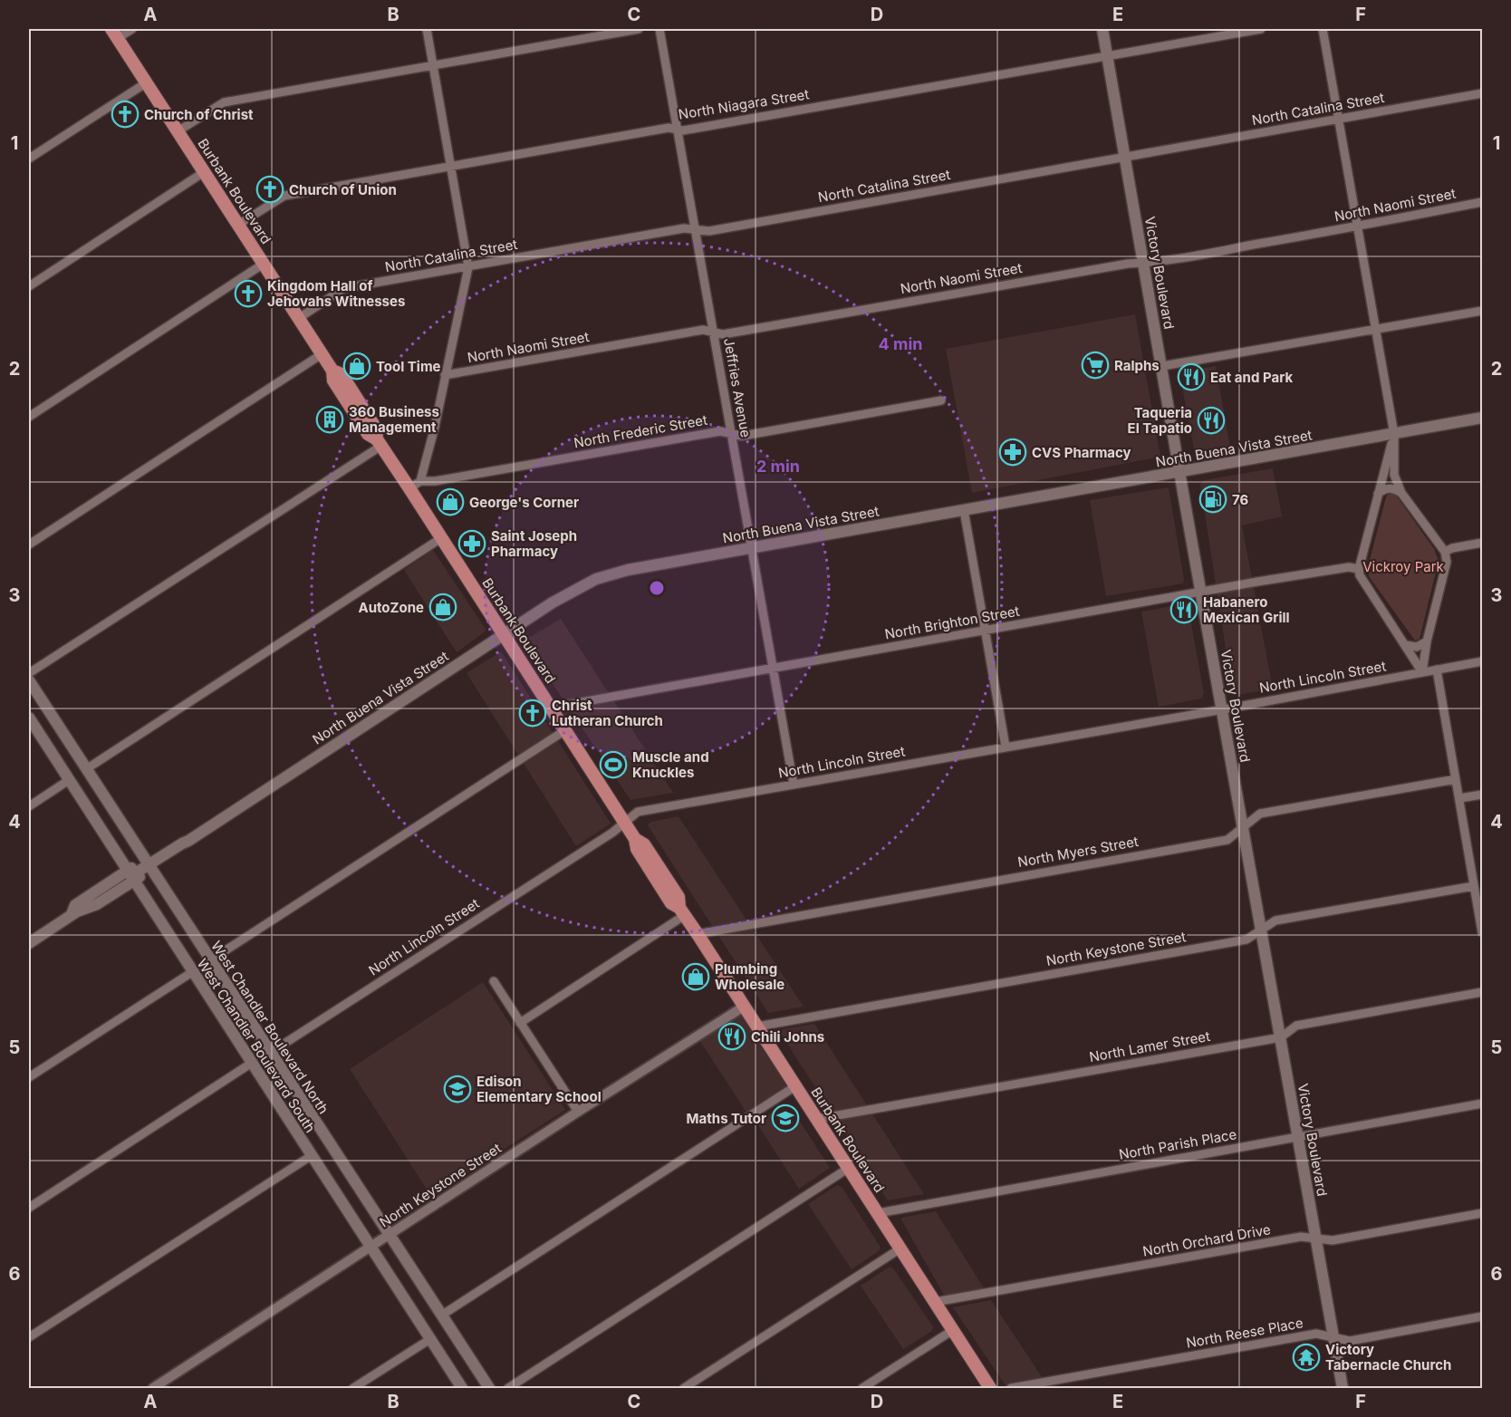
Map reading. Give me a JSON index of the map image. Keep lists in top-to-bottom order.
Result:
{
  "streets": {
    "main road": [
      "Burbank Boulevard",
      "Victory Boulevard",
      "North Buena Vista Street",
      "West Chandler Boulevard North",
      "West Chandler Boulevard South"
    ],
    "street": [
      "North Niagara Street",
      "North Catalina Street",
      "North Naomi Street",
      "Jeffries Avenue",
      "North Frederic Street",
      "North Brighton Street",
      "North Lincoln Street",
      "North Myers Street",
      "North Keystone Street",
      "North Lamer Street",
      "North Parish Place",
      "North Orchard Drive",
      "North Reese Place"
    ]
  },
  "crossings": [
    ["North Niagara Street", "Burbank Boulevard"],
    ["North Niagara Street", "Victory Boulevard"],
    ["North Niagara Street", "Jeffries Avenue"],
    ["North Catalina Street", "Burbank Boulevard"],
    ["North Catalina Street", "Victory Boulevard"],
    ["North Catalina Street", "Jeffries Avenue"],
    ["Burbank Boulevard", "North Frederic Street"],
    ["Burbank Boulevard", "North Buena Vista Street"],
    ["Burbank Boulevard", "North Brighton Street"],
    ["Burbank Boulevard", "North Lincoln Street"],
    ["Burbank Boulevard", "North Myers Street"],
    ["Burbank Boulevard", "North Keystone Street"],
    ["Burbank Boulevard", "North Lamer Street"],
    ["Burbank Boulevard", "North Parish Place"],
    ["Burbank Boulevard", "North Orchard Drive"],
    ["North Naomi Street", "Victory Boulevard"],
    ["North Naomi Street", "Jeffries Avenue"],
    ["Victory Boulevard", "North Buena Vista Street"],
    ["Victory Boulevard", "North Brighton Street"],
    ["Victory Boulevard", "North Lincoln Street"],
    ["Victory Boulevard", "North Myers Street"],
    ["Victory Boulevard", "North Keystone Street"],
    ["Victory Boulevard", "North Lamer Street"],
    ["Victory Boulevard", "North Parish Place"],
    ["Victory Boulevard", "North Orchard Drive"],
    ["Victory Boulevard", "North Reese Place"],
    ["Jeffries Avenue", "North Frederic Street"],
    ["Jeffries Avenue", "North Buena Vista Street"],
    ["Jeffries Avenue", "North Brighton Street"],
    ["Jeffries Avenue", "North Lincoln Street"],
    ["North Buena Vista Street", "West Chandler Boulevard North"],
    ["North Buena Vista Street", "West Chandler Boulevard South"],
    ["North Lincoln Street", "West Chandler Boulevard North"],
    ["North Keystone Street", "West Chandler Boulevard North"],
    ["North Keystone Street", "West Chandler Boulevard South"]
  ],
  "parks": ["Vickroy Park"],
  "places": {
    "church": [
      "Church of Christ",
      "Church of Union",
      "Kingdom Hall of Jehovahs Witnesses",
      "Christ Lutheran Church"
    ],
    "supermarket": ["Ralphs"],
    "shop": [
      "Tool Time",
      "George's Corner",
      "AutoZone",
      "Plumbing Wholesale"
    ],
    "restaurant": [
      "Eat and Park",
      "Taqueria El Tapatio",
      "Habanero Mexican Grill",
      "Chili Johns"
    ],
    "building": ["360 Business Management"],
    "pharmacy": ["CVS Pharmacy", "Saint Joseph Pharmacy"],
    "fuel station": ["76"],
    "sports": ["Muscle and Knuckles"],
    "school or university": ["Edison Elementary School", "Maths Tutor"],
    "temple": ["Victory Tabernacle Church"]
  },
  "grid": {
    "columns": [
      "A",
      "B",
      "C",
      "D",
      "E",
      "F"
    ],
    "rows": [
      "1",
      "2",
      "3",
      "4",
      "5",
      "6"
    ]
  },
  "rings": ["4 min", "2 min"]
}
